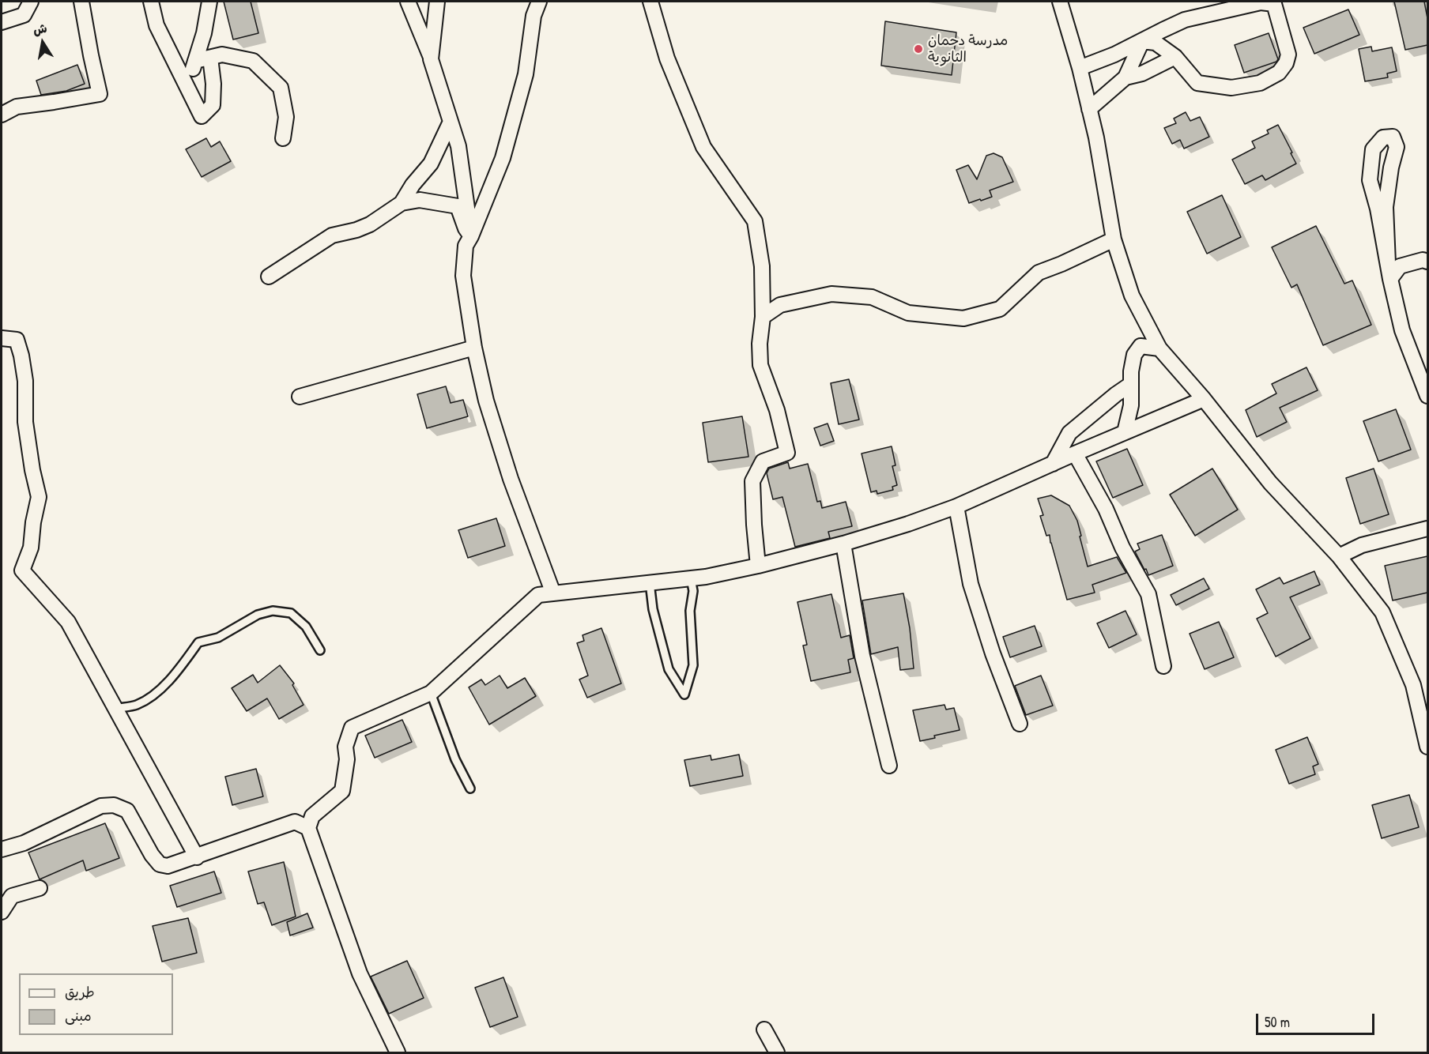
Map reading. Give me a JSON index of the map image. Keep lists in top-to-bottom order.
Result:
{
  "places": ["مدرسة دحمان الثانوية"],
  "legend": ["طريق", "مبنى"],
  "scale_bar": "50 m",
  "north": "top"
}
